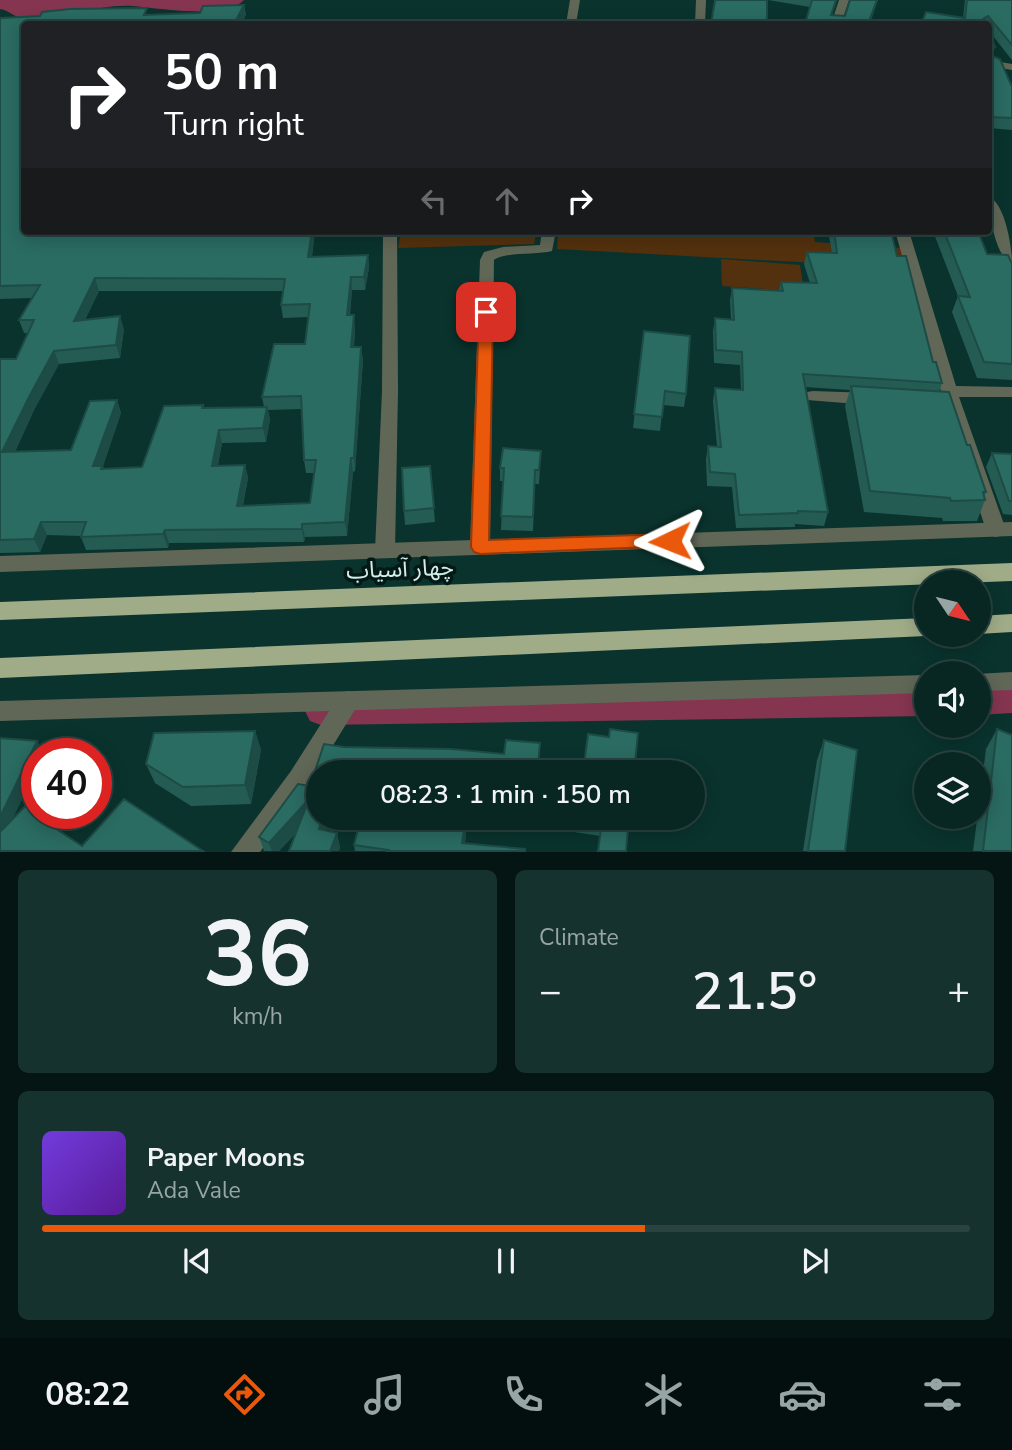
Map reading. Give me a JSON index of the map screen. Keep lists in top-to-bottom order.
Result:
{
  "streets": {
    "highway": ["چهار آسیاب"]
  },
  "north": "bottom right",
  "page": {
    "turn": ["50 m", "Turn right"],
    "limit": "40",
    "trip": "08:23 · 1 min · 150 m",
    "tile": [
      ["36", "km/h"],
      "Climate"
    ],
    "heat": ["−", "21.5°", "+"],
    "song": ["Paper Moons", "Ada Vale"],
    "tabs": "08:22"
  }
}
